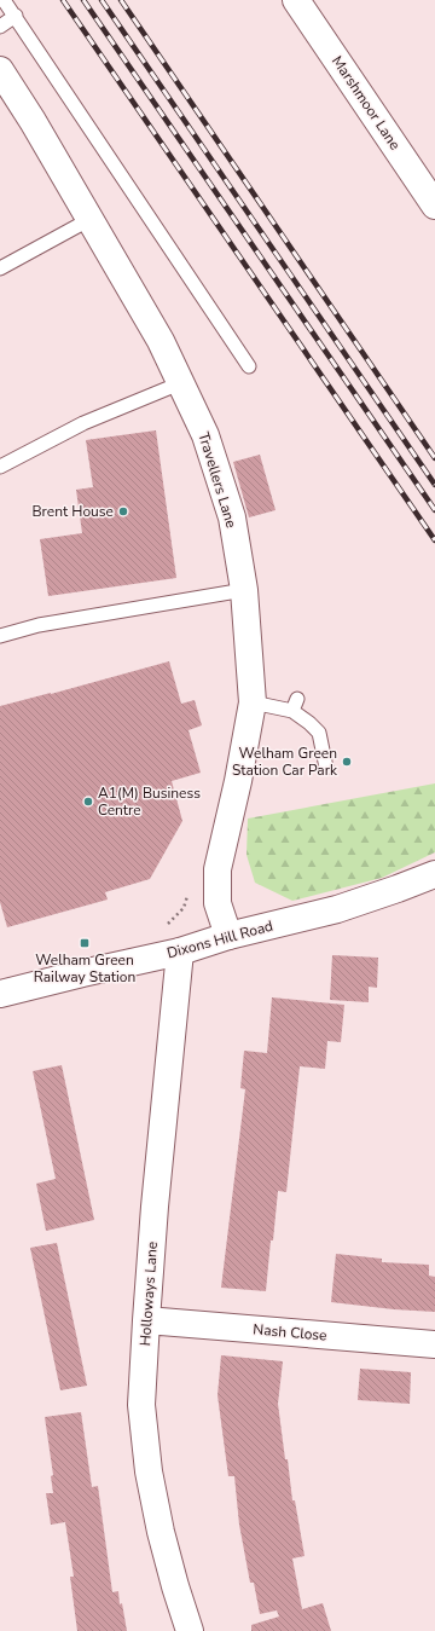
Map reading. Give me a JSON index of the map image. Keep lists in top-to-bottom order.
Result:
{
  "streets": {
    "street": [
      "Marshmoor Lane",
      "Travellers Lane",
      "Dixons Hill Road",
      "Holloways Lane",
      "Nash Close"
    ]
  },
  "crossings": [
    ["Travellers Lane", "Dixons Hill Road"],
    ["Dixons Hill Road", "Holloways Lane"],
    ["Holloways Lane", "Nash Close"]
  ],
  "places": {
    "other": ["Brent House", "Welham Green Station Car Park", "A1(M) Business Centre"],
    "transit": ["Welham Green Railway Station"]
  }
}
